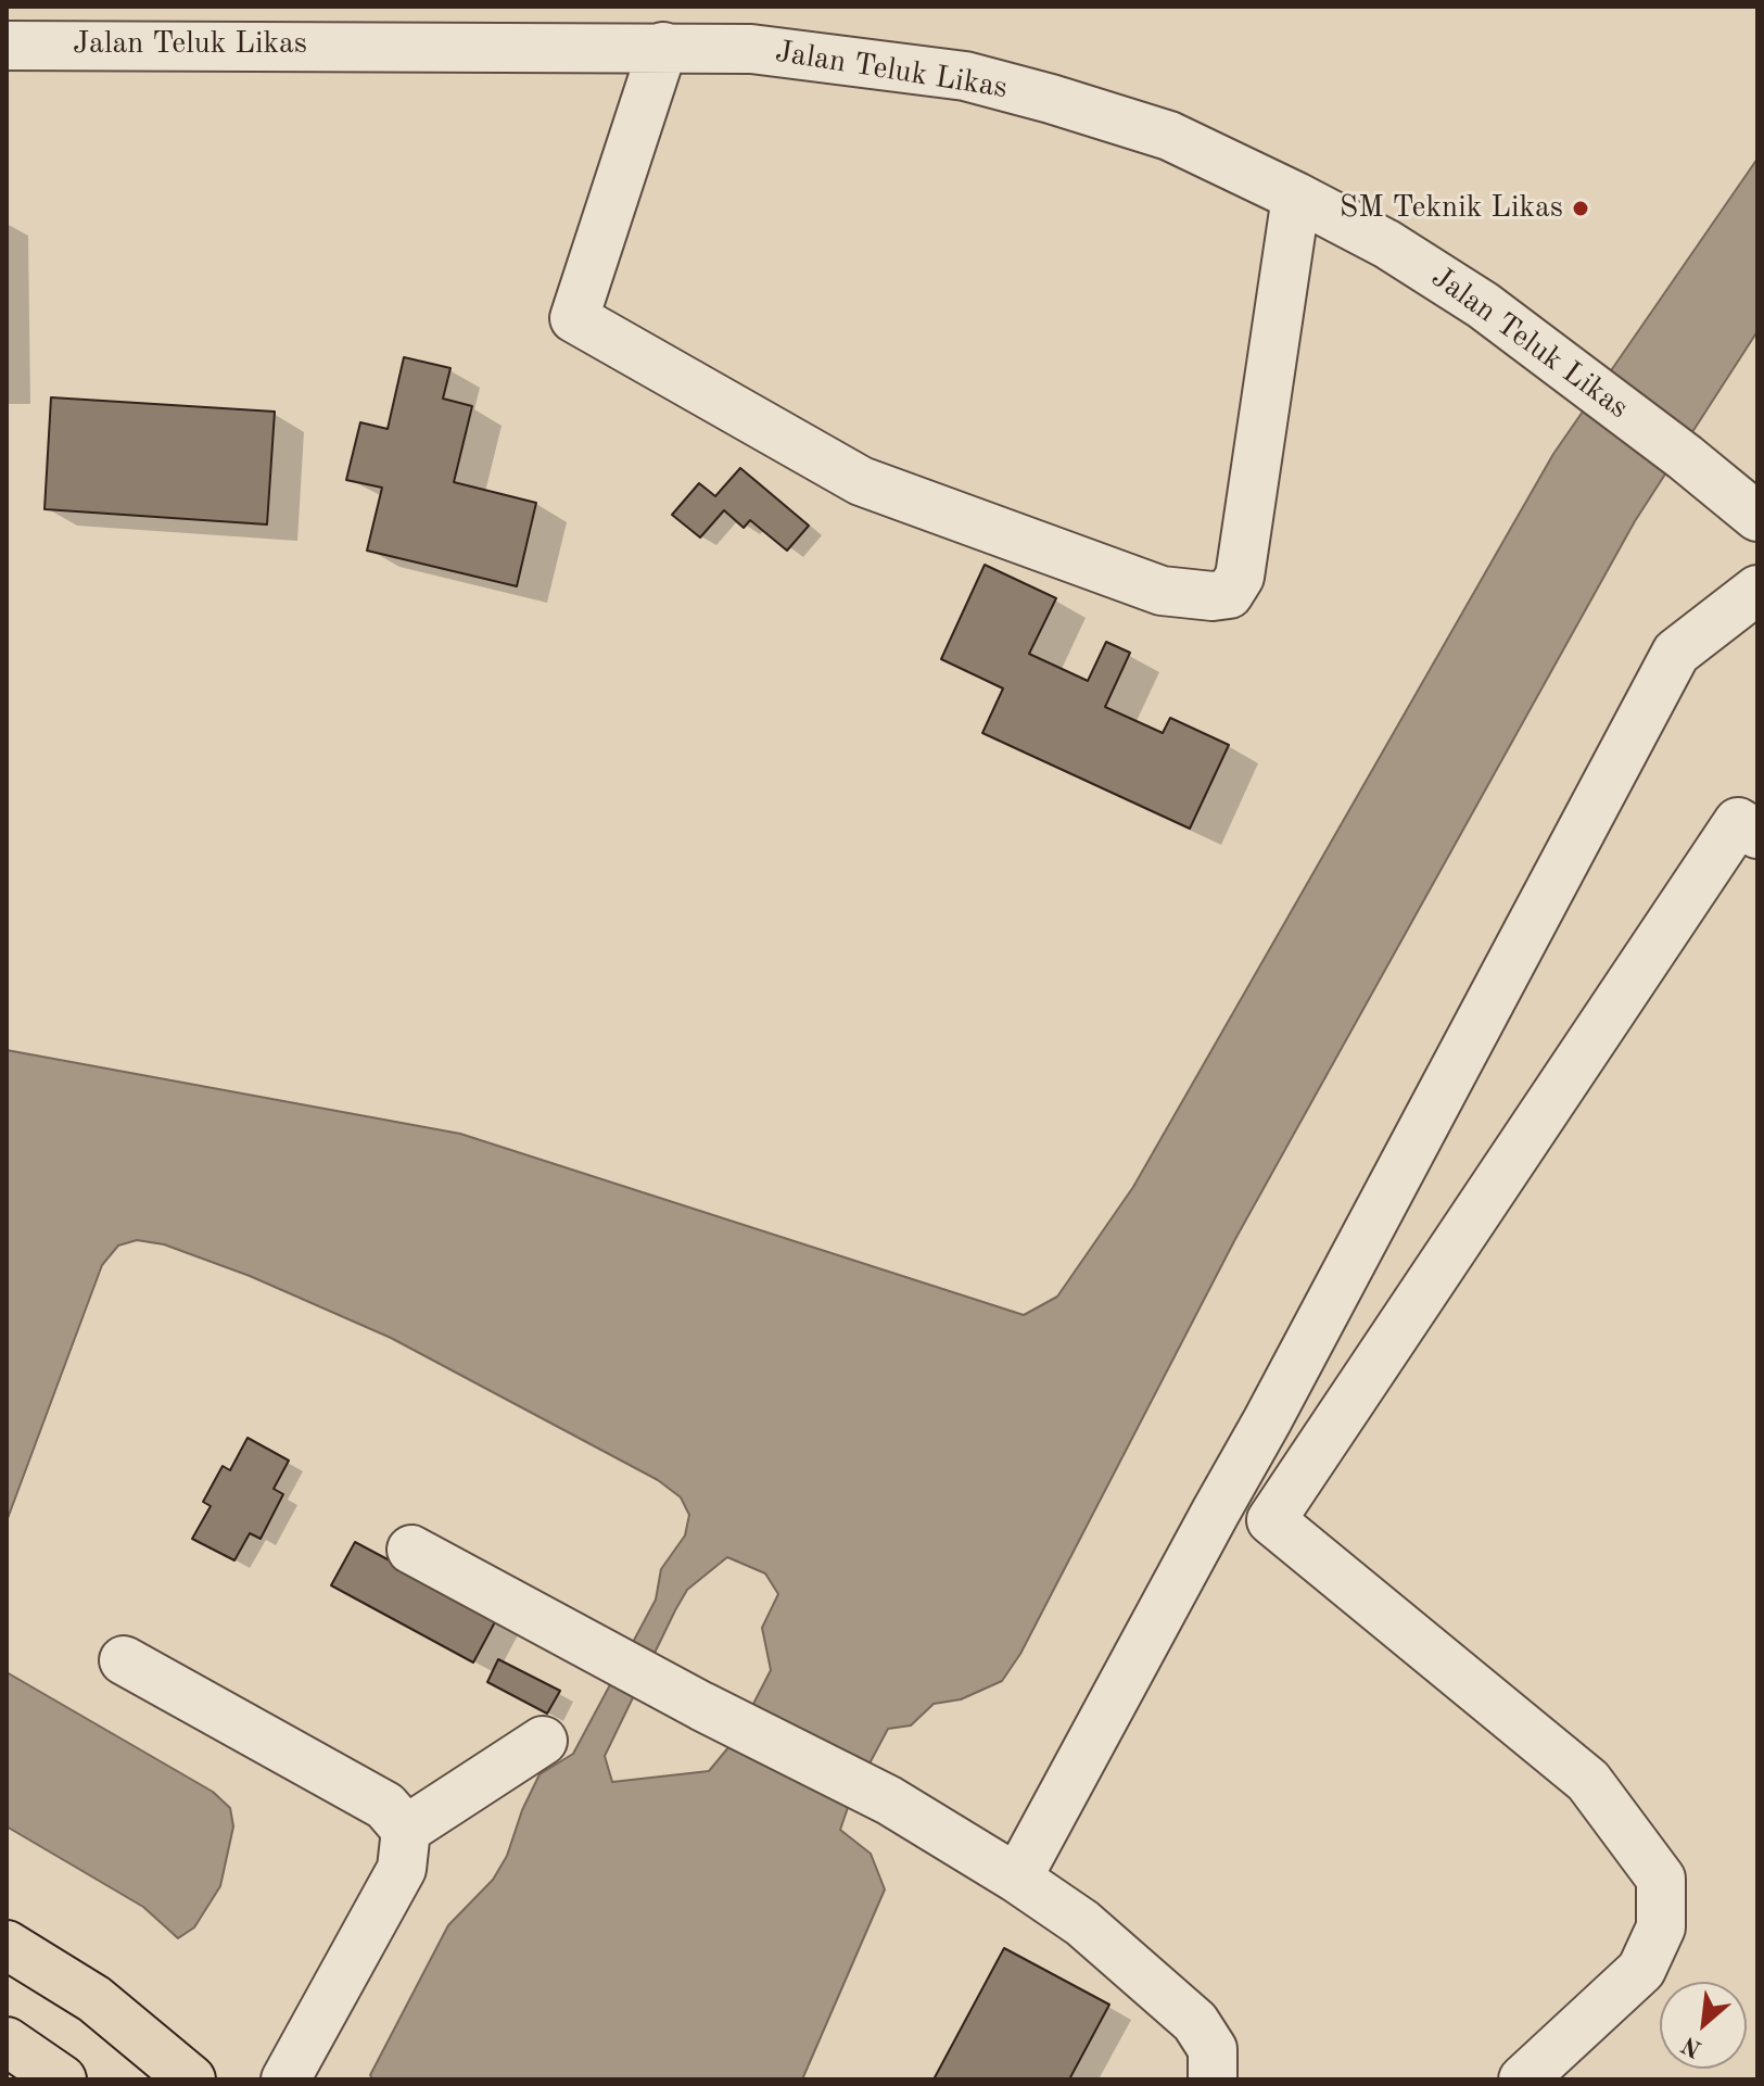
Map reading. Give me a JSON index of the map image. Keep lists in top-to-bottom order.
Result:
{
  "streets": {
    "street": ["Jalan Teluk Likas"]
  },
  "places": ["SM Teknik Likas"],
  "north": "bottom left"
}
